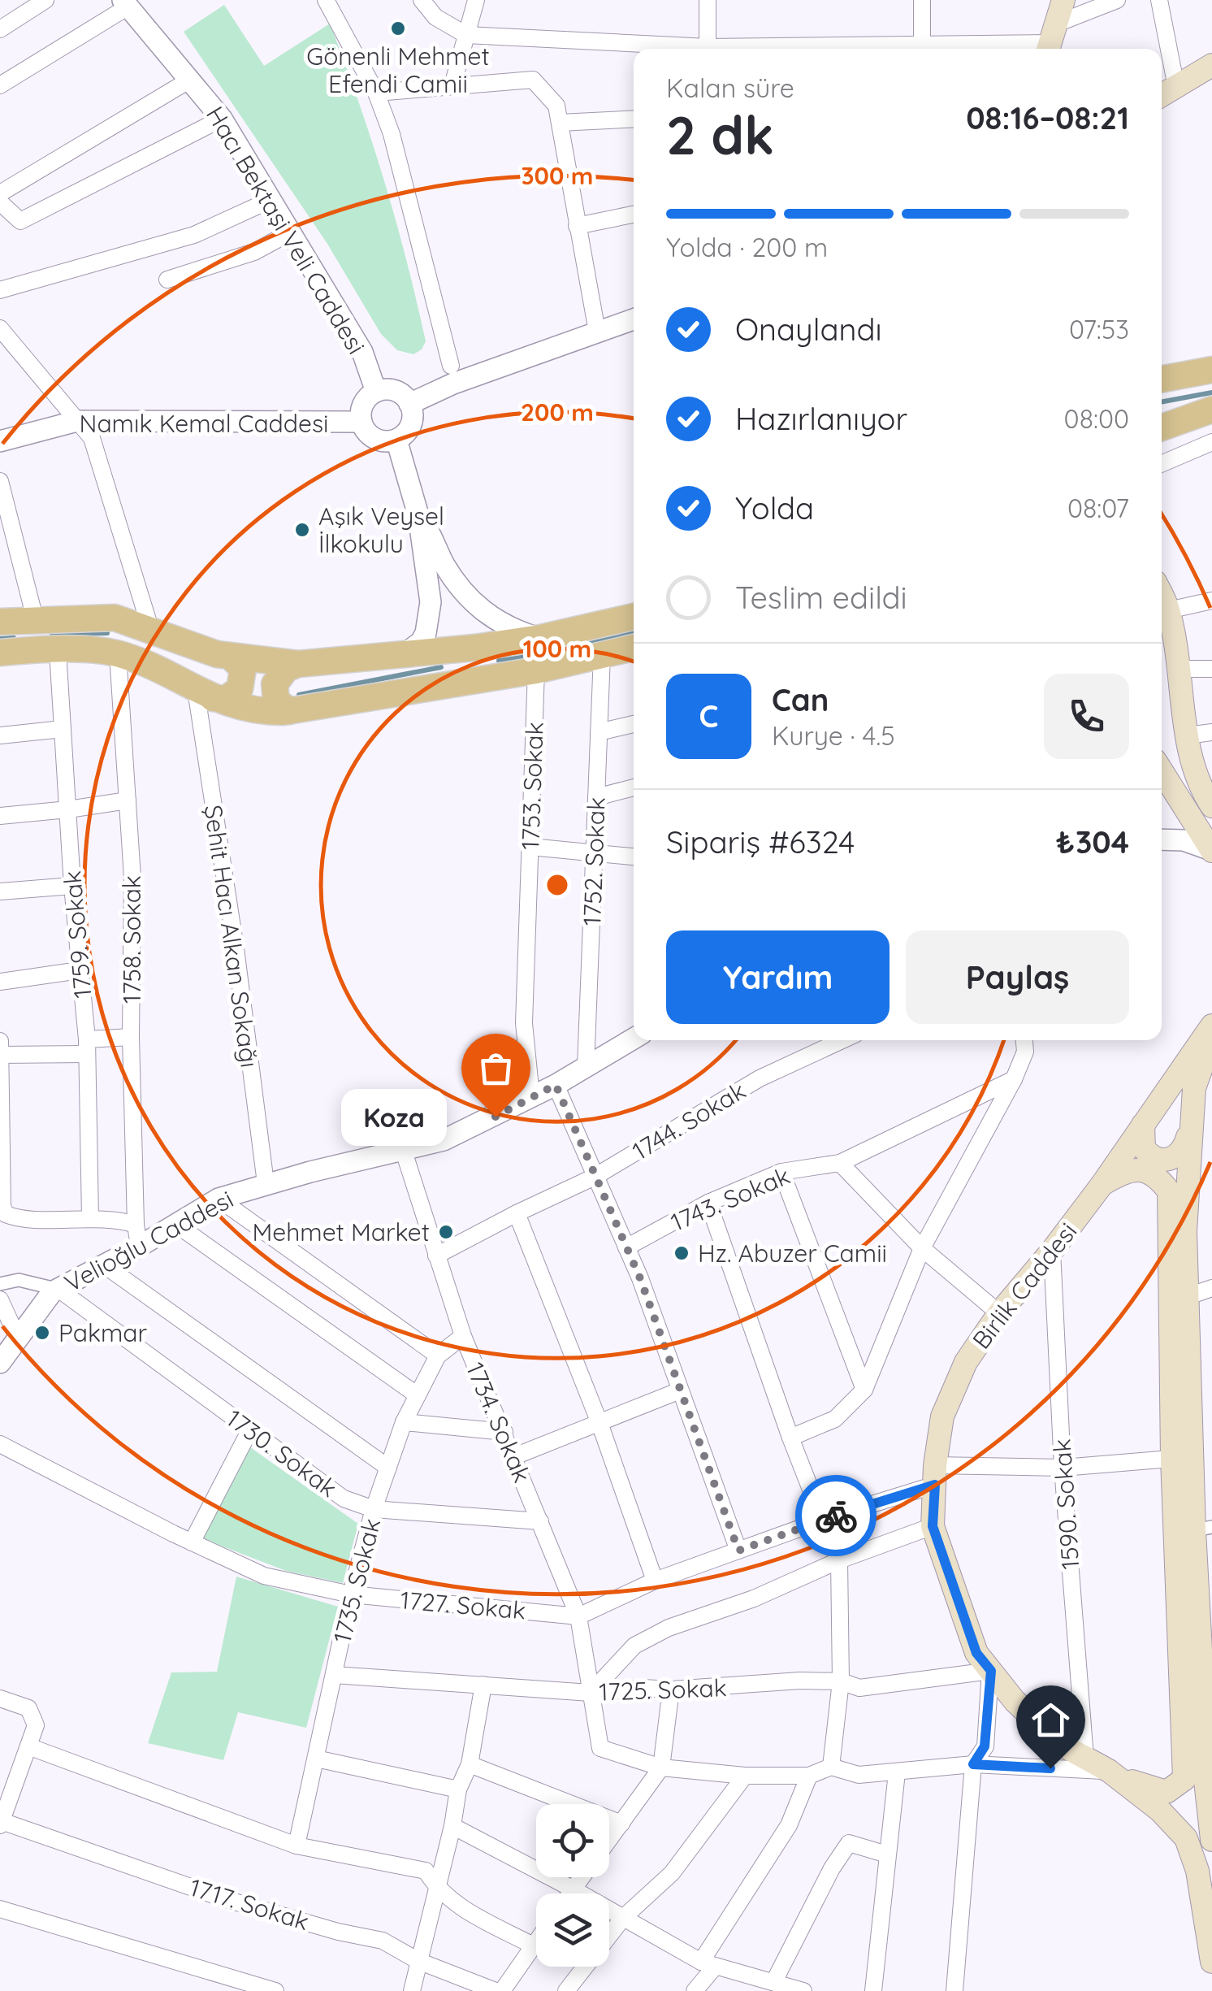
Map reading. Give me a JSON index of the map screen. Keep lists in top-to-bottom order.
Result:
{
  "streets": {
    "main road": ["Birlik Caddesi"],
    "street": [
      "Hacı Bektaşi Veli Caddesi",
      "Namık Kemal Caddesi",
      "1753. Sokak",
      "1752. Sokak",
      "1759. Sokak",
      "Şehit Hacı Alkan Sokağı",
      "1758. Sokak",
      "1744. Sokak",
      "1743. Sokak",
      "Velioğlu Caddesi",
      "1734. Sokak",
      "1730. Sokak",
      "1590. Sokak",
      "1735. Sokak",
      "1727. Sokak",
      "1725. Sokak",
      "1717. Sokak"
    ]
  },
  "crossings": [
    ["Hacı Bektaşi Veli Caddesi", "Namık Kemal Caddesi"],
    ["1753. Sokak", "Velioğlu Caddesi"],
    ["1752. Sokak", "Velioğlu Caddesi"],
    ["Şehit Hacı Alkan Sokağı", "Velioğlu Caddesi"],
    ["1758. Sokak", "Velioğlu Caddesi"],
    ["1744. Sokak", "1734. Sokak"],
    ["Velioğlu Caddesi", "1734. Sokak"],
    ["Velioğlu Caddesi", "1730. Sokak"],
    ["Birlik Caddesi", "1590. Sokak"],
    ["Birlik Caddesi", "1725. Sokak"],
    ["1734. Sokak", "1730. Sokak"],
    ["1734. Sokak", "1735. Sokak"],
    ["1734. Sokak", "1727. Sokak"],
    ["1734. Sokak", "1725. Sokak"],
    ["1730. Sokak", "1735. Sokak"],
    ["1735. Sokak", "1727. Sokak"],
    ["1735. Sokak", "1725. Sokak"]
  ],
  "places": [
    "Gönenli Mehmet Efendi Camii",
    "Aşık Veysel İlkokulu",
    "Koza",
    "Mehmet Market",
    "Hz. Abuzer Camii",
    "Pakmar"
  ],
  "page": {
    "heading": ["2 dk", "Kalan süre", "08:16–08:21"],
    "panel": [
      "Can",
      "Kurye · 4.5",
      "Sipariş #6324",
      "₺304"
    ],
    "bar": "Yolda · 200 m",
    "list": [
      ["Onaylandı", "07:53"],
      ["Hazırlanıyor", "08:00"],
      ["Yolda", "08:07"],
      "Teslim edildi"
    ],
    "round": "C",
    "buttons": ["Yardım", "Paylaş"],
    "bubble": "Koza"
  },
  "rings": ["300 m", "200 m", "100 m"]
}
